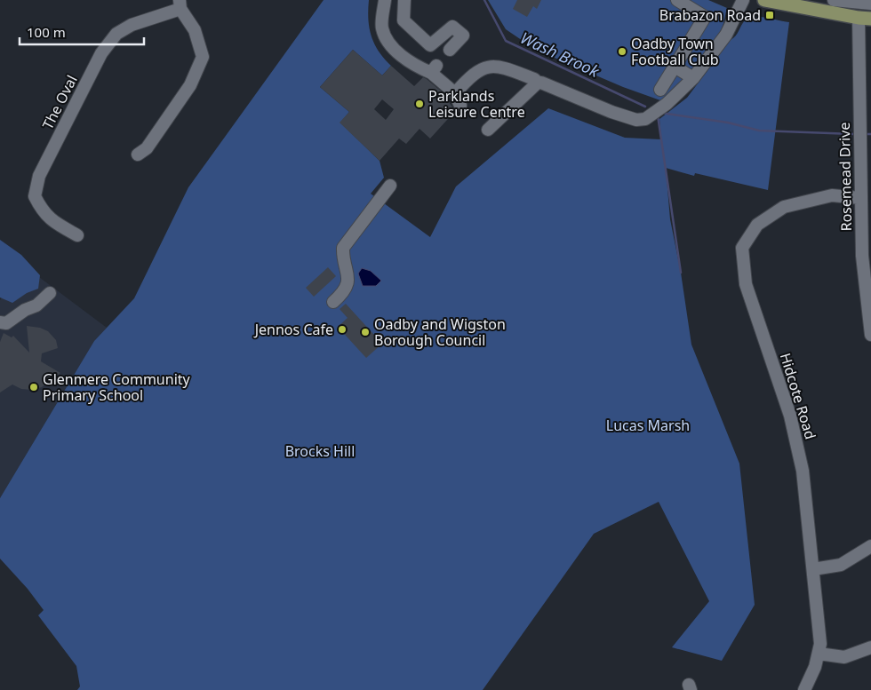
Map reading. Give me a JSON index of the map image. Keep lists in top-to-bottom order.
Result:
{
  "streets": {
    "street": ["The Oval", "Rosemead Drive", "Hidcote Road"]
  },
  "crossings": [
    ["Rosemead Drive", "Hidcote Road"]
  ],
  "water": ["Wash Brook"],
  "parks": ["Lucas Marsh", "Brocks Hill"],
  "places": {
    "transit": ["Brabazon Road"],
    "other": [
      "Oadby Town Football Club",
      "Parklands Leisure Centre",
      "Jennos Cafe",
      "Oadby and Wigston Borough Council",
      "Glenmere Community Primary School"
    ]
  },
  "scale_bar": "100 m"
}
